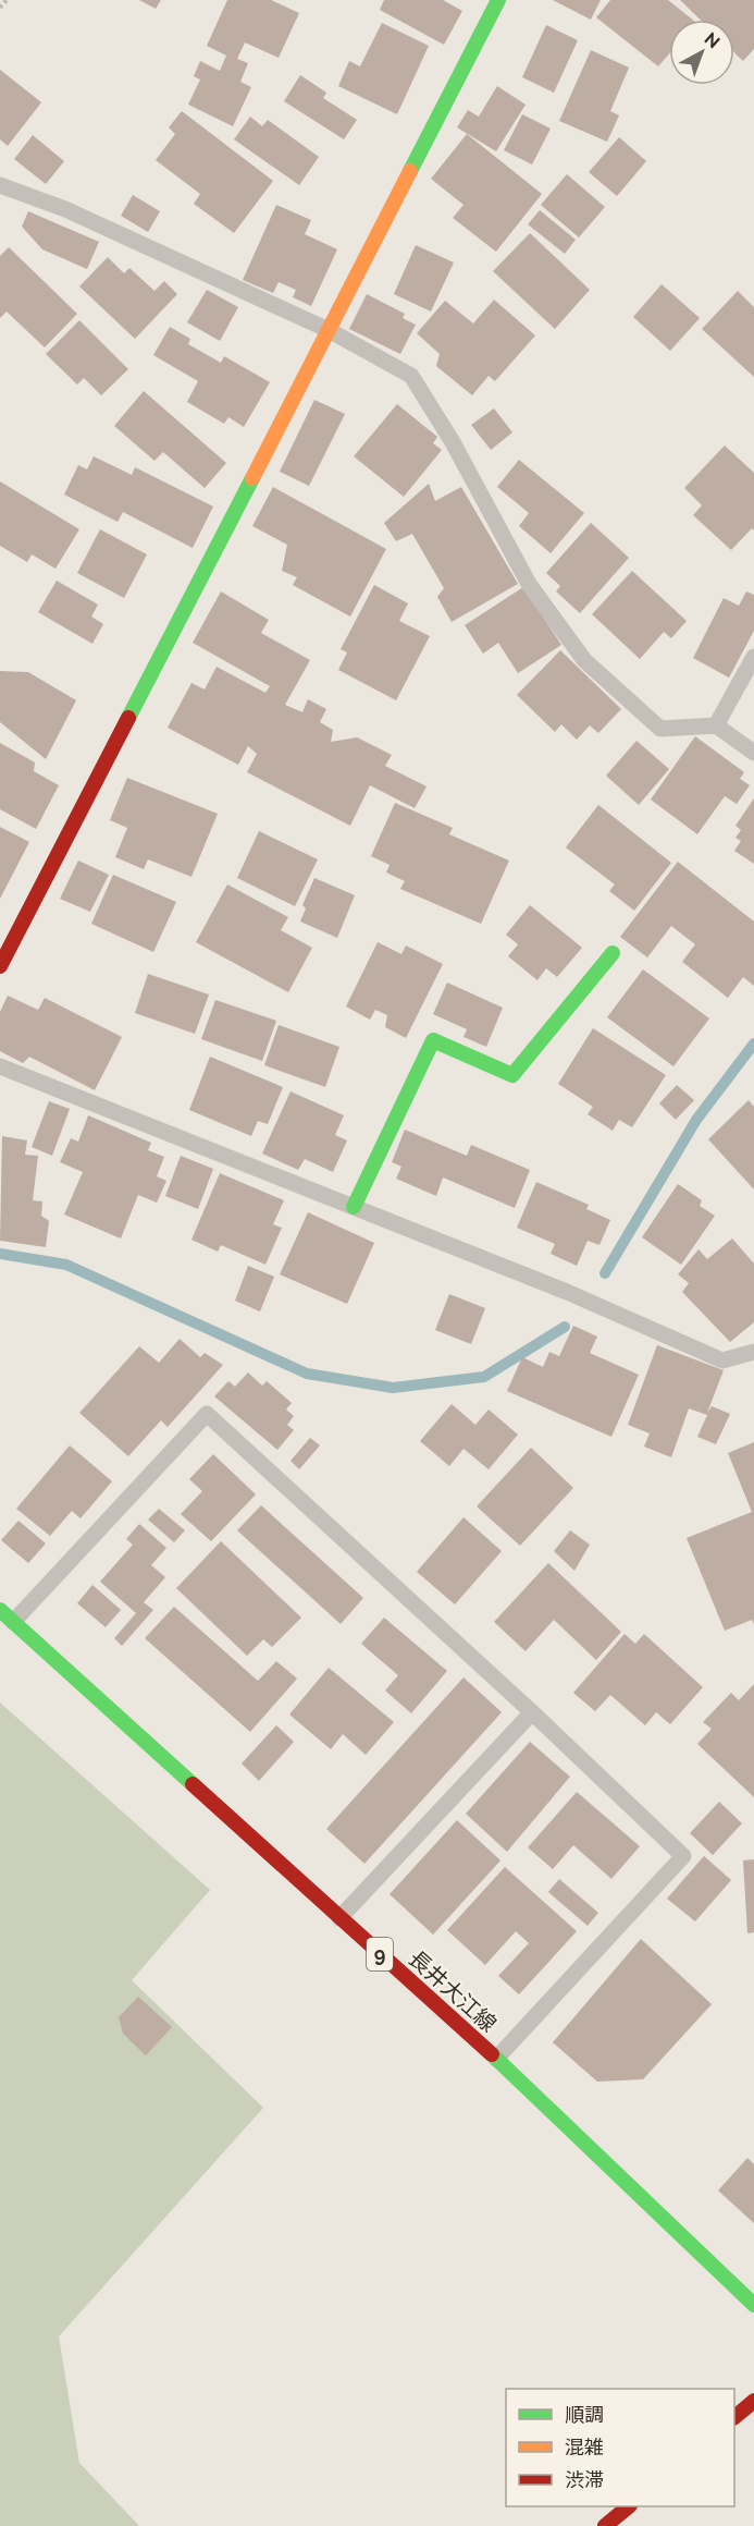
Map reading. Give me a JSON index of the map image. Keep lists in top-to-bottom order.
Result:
{
  "streets": {
    "main road": ["9", "長井大江線"]
  },
  "legend": ["順調", "混雑", "渋滞"],
  "north": "top right"
}
